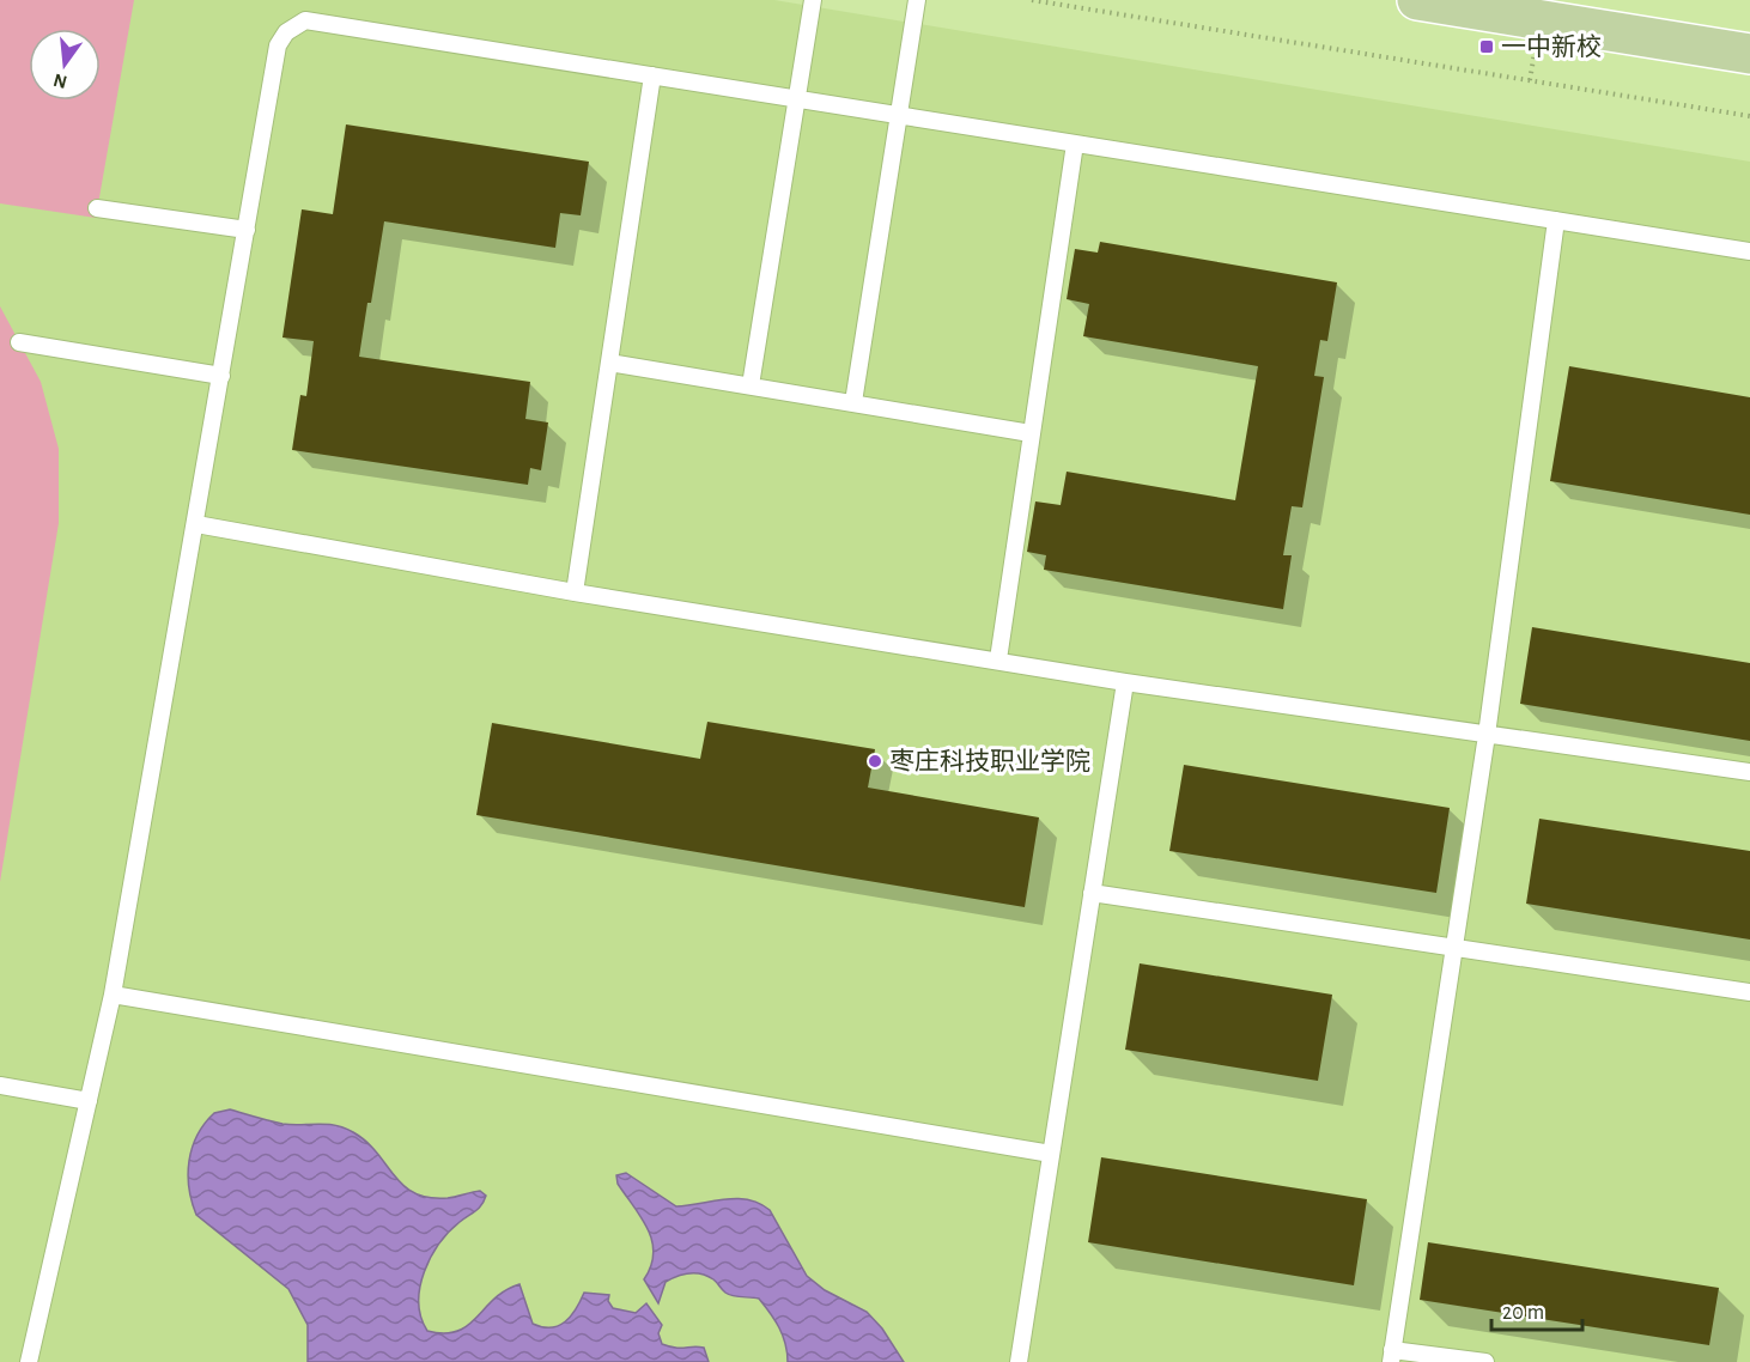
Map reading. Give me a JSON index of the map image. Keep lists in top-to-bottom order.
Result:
{
  "places": {
    "transit": ["一中新校"],
    "other": ["枣庄科技职业学院"]
  },
  "scale_bar": "20 m",
  "north": "bottom"
}
